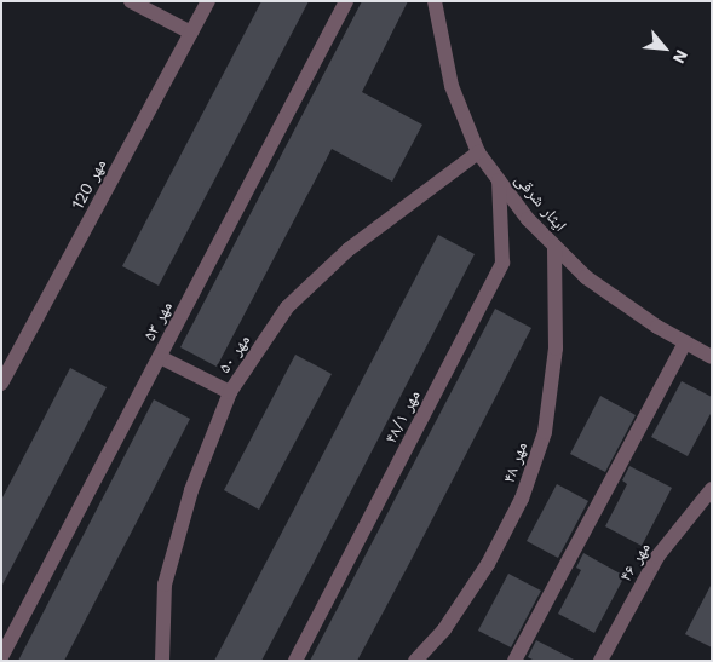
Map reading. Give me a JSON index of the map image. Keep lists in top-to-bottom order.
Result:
{
  "streets": {
    "street": [
      "مهر 120",
      "ایثار شرقی",
      "مهر ۵۳",
      "مهر ۵۰",
      "مهر ۴۸/۱",
      "مهر ۴۸",
      "مهر ۴۶"
    ]
  },
  "crossings": [
    ["ایثار شرقی", "مهر ۵۰"],
    ["ایثار شرقی", "مهر ۴۸/۱"],
    ["ایثار شرقی", "مهر ۴۸"]
  ],
  "north": "bottom right"
}
